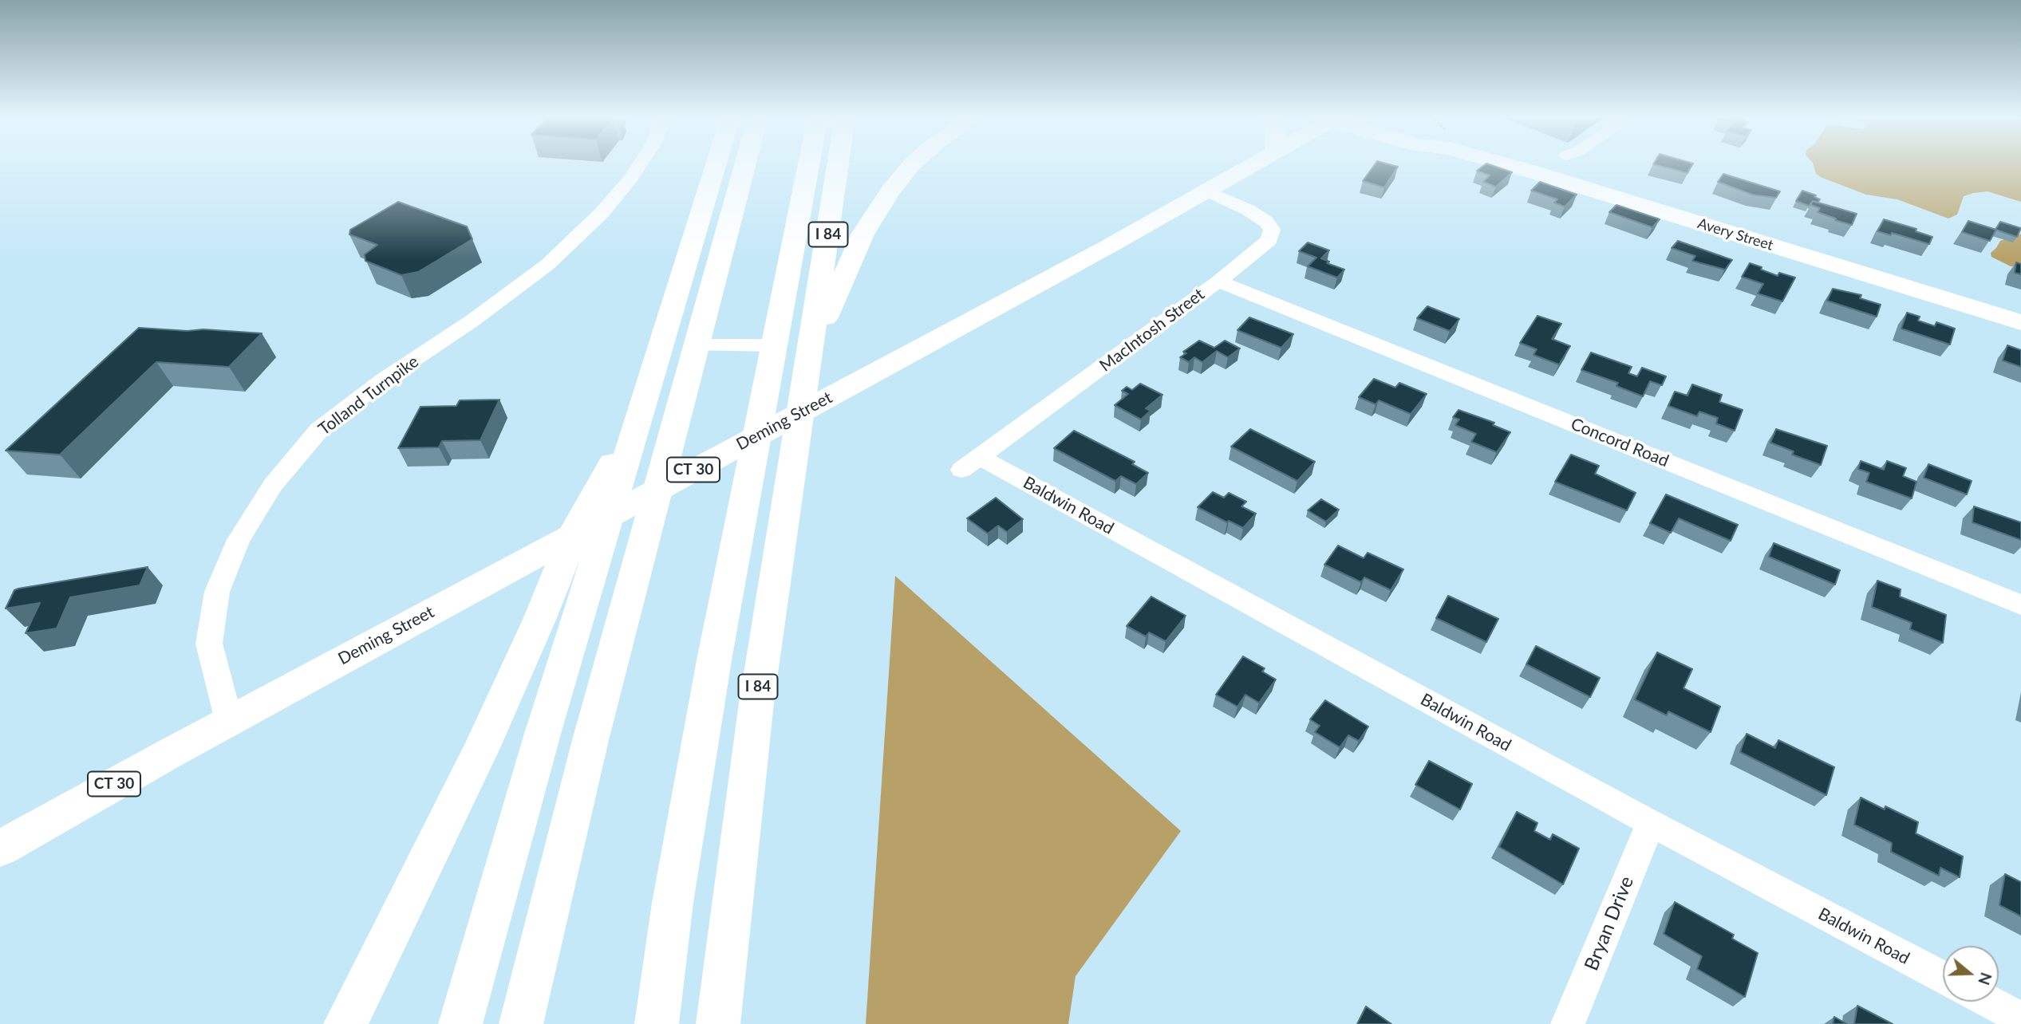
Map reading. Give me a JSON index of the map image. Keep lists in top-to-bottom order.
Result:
{
  "streets": {
    "main road": [
      "I 84",
      "Avery Street",
      "Deming Street",
      "CT 30"
    ],
    "street": [
      "MacIntosh Street",
      "Tolland Turnpike",
      "Concord Road",
      "Baldwin Road",
      "Bryan Drive"
    ]
  },
  "crossings": [
    ["MacIntosh Street", "Deming Street"],
    ["MacIntosh Street", "Concord Road"],
    ["MacIntosh Street", "Baldwin Road"],
    ["Tolland Turnpike", "Deming Street"],
    ["Tolland Turnpike", "CT 30"],
    ["Deming Street", "CT 30"],
    ["Baldwin Road", "Bryan Drive"]
  ],
  "north": "right"
}
